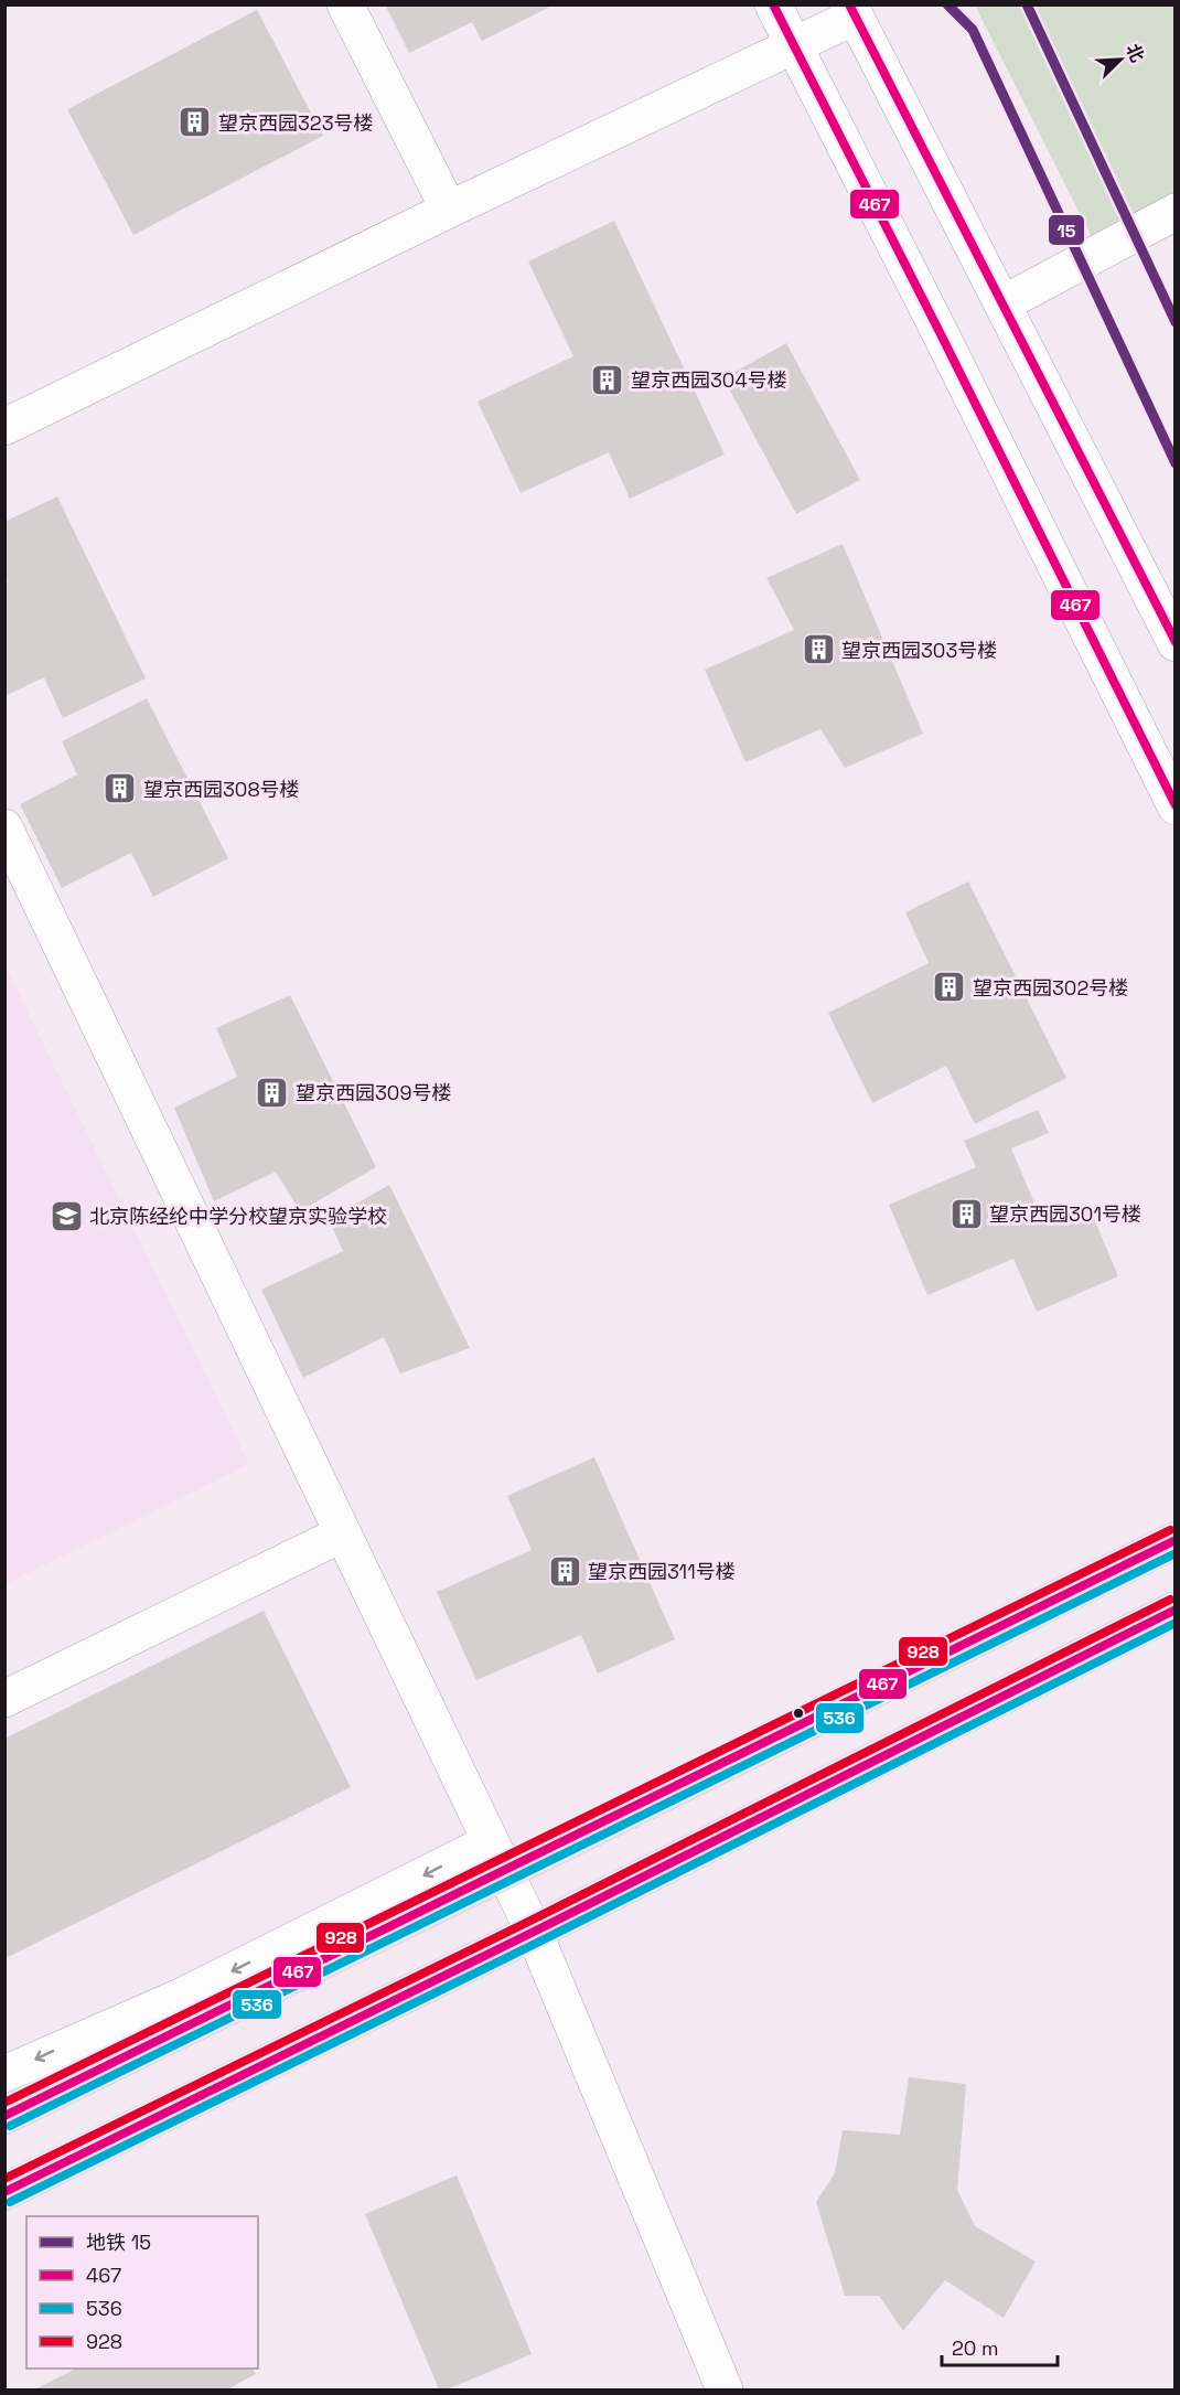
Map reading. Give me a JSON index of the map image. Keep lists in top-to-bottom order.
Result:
{
  "places": {
    "building": [
      "望京西园323号楼",
      "望京西园304号楼",
      "望京西园303号楼",
      "望京西园308号楼",
      "望京西园302号楼",
      "望京西园309号楼",
      "望京西园301号楼",
      "望京西园311号楼"
    ],
    "school or university": ["北京陈经纶中学分校望京实验学校"]
  },
  "lines": [
    "metro line 15",
    "transit line 467",
    "transit line 928",
    "transit line 536"
  ],
  "legend": [
    "地铁 15",
    "467",
    "536",
    "928"
  ],
  "scale_bar": "20 m",
  "north": "top right"
}
